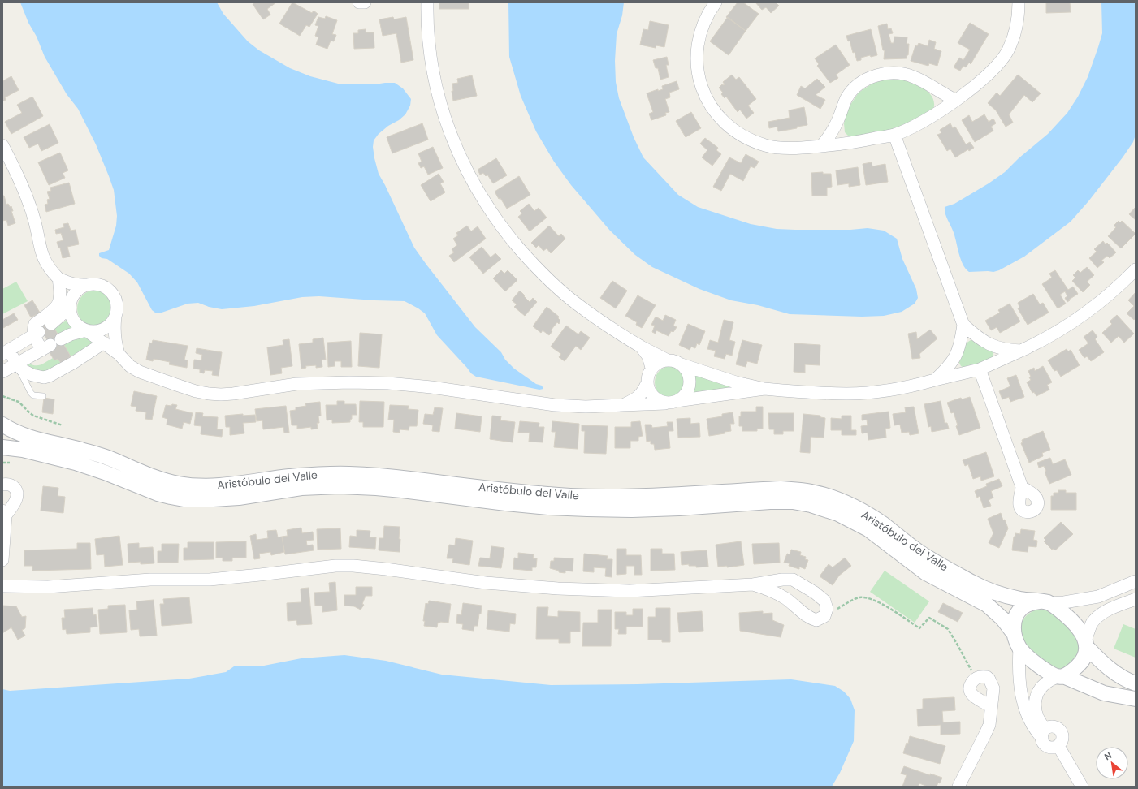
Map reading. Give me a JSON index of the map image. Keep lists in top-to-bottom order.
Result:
{
  "streets": {
    "street": ["Aristóbulo del Valle"]
  },
  "north": "top left"
}
